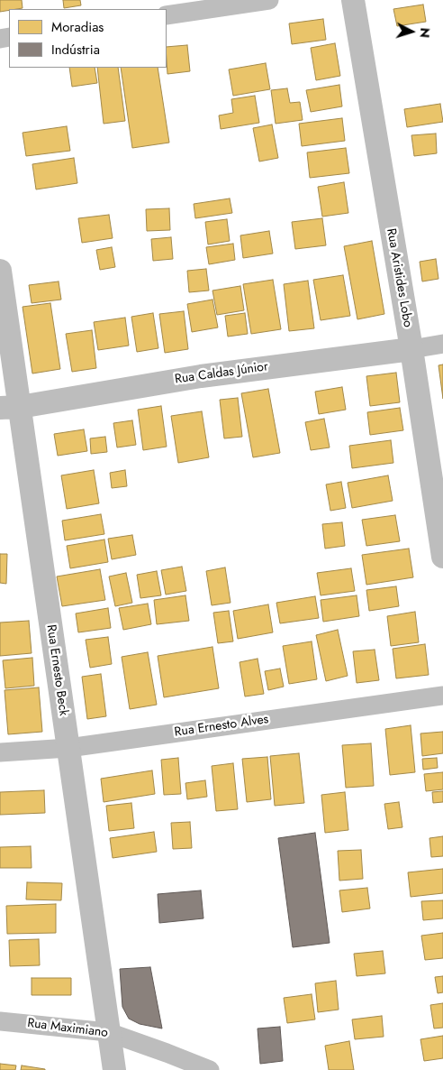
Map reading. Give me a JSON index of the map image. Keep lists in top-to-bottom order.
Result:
{
  "streets": {
    "street": [
      "Rua Aristides Lobo",
      "Rua Caldas Júnior",
      "Rua Ernesto Beck",
      "Rua Ernesto Alves",
      "Rua Maximiano"
    ]
  },
  "crossings": [
    ["Rua Aristides Lobo", "Rua Caldas Júnior"],
    ["Rua Caldas Júnior", "Rua Ernesto Beck"],
    ["Rua Ernesto Beck", "Rua Ernesto Alves"],
    ["Rua Ernesto Beck", "Rua Maximiano"]
  ],
  "legend": ["Moradias", "Indústria"],
  "north": "right"
}
